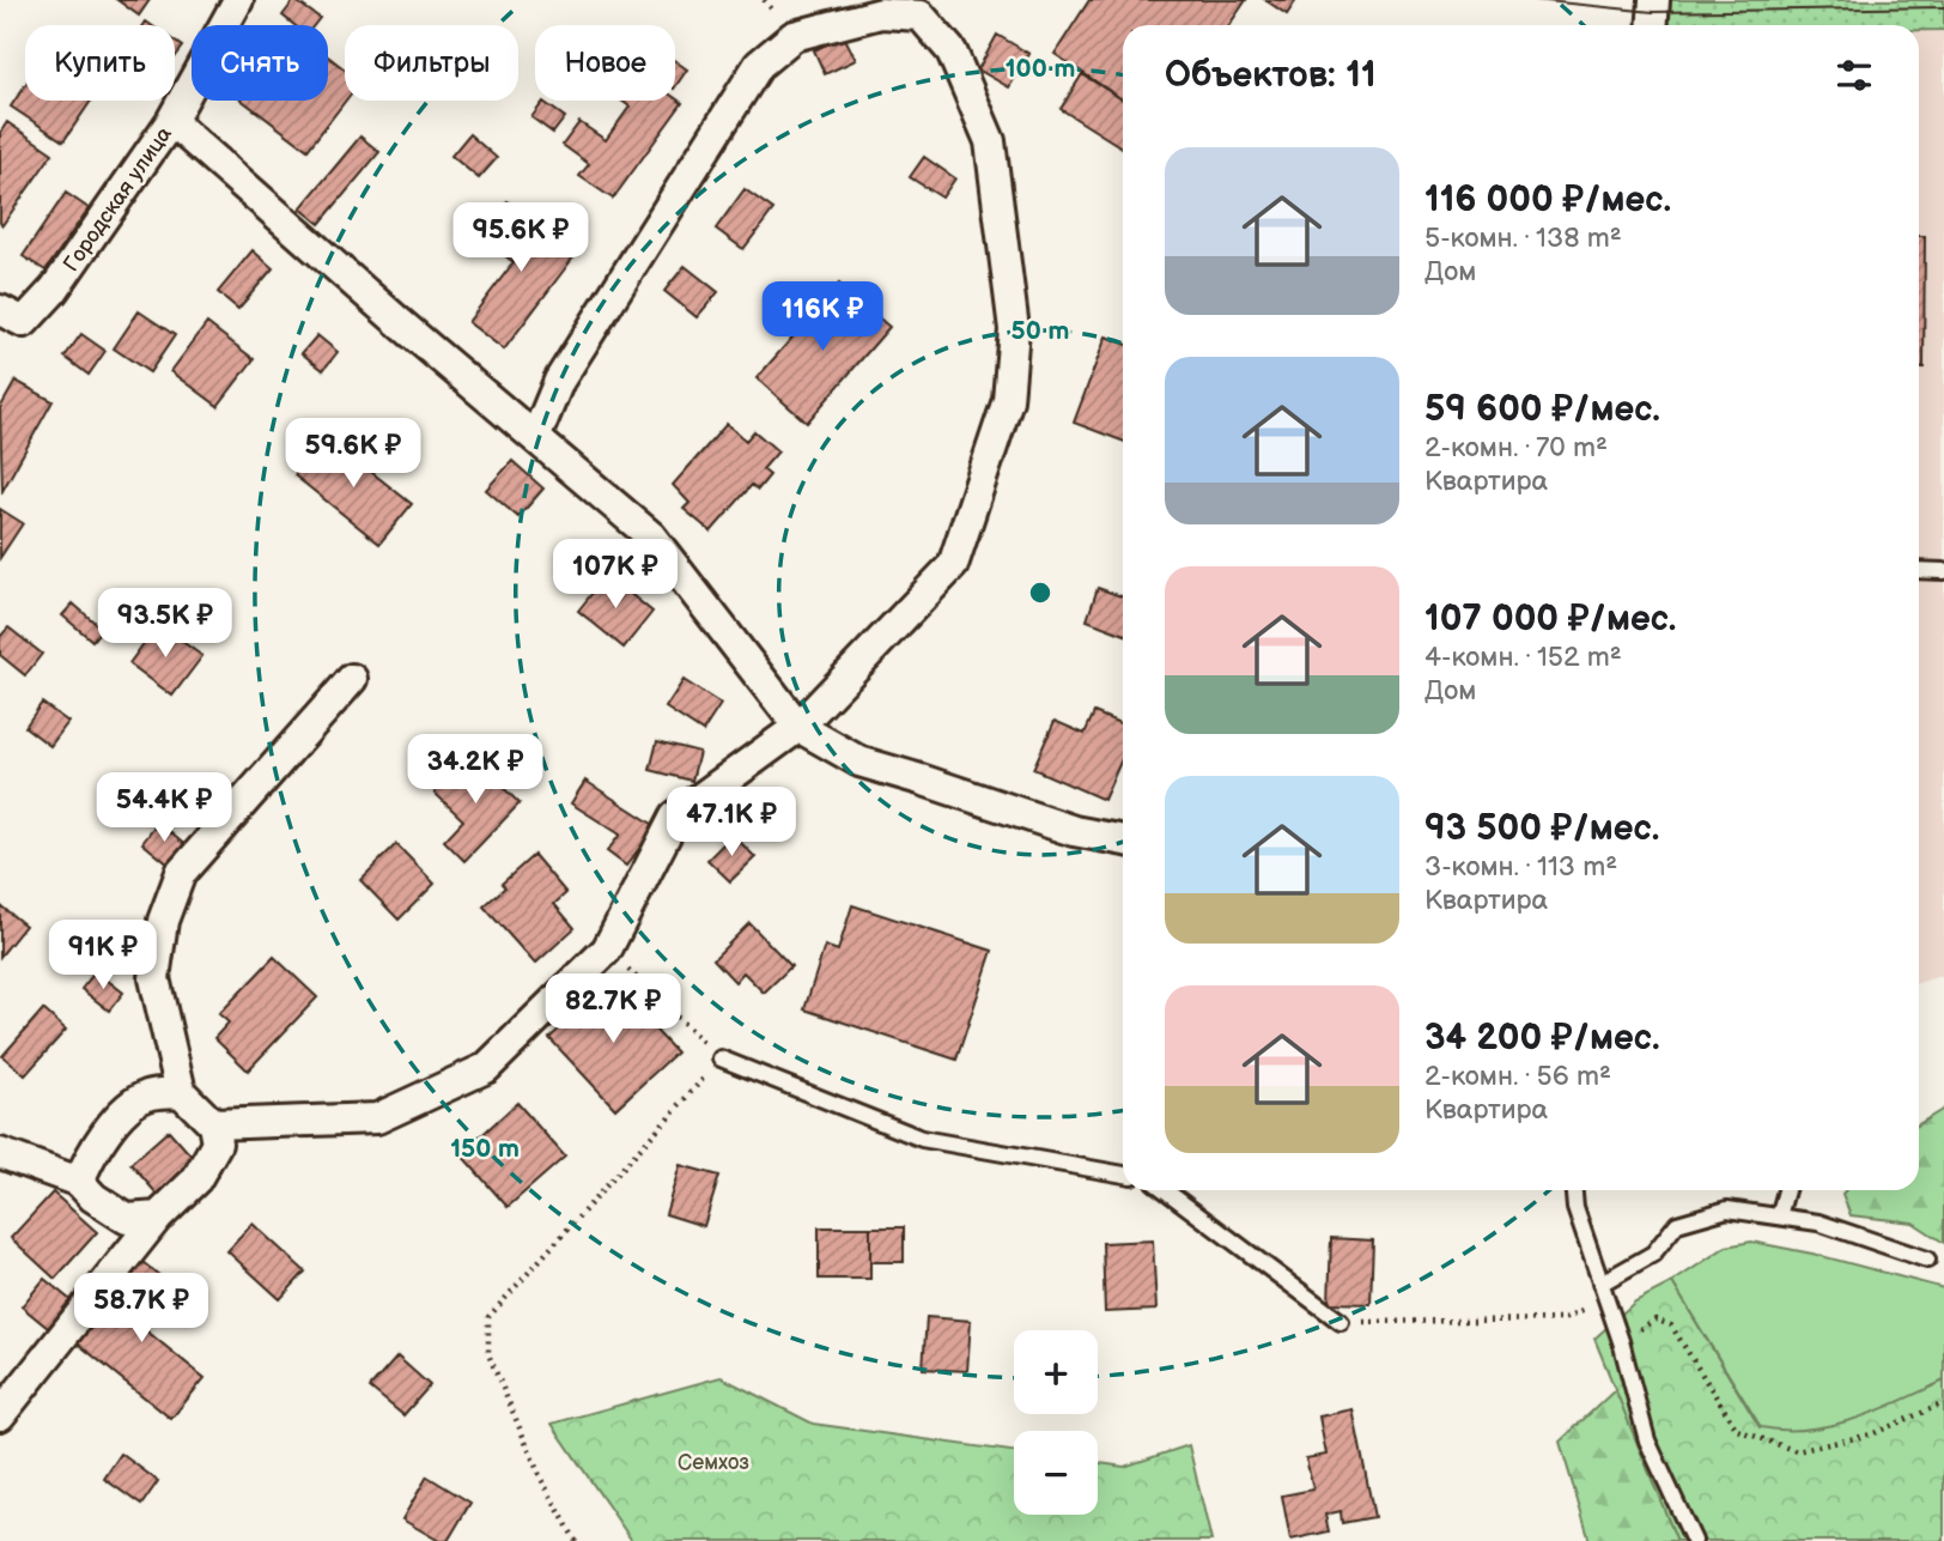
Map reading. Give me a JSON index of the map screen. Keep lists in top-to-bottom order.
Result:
{
  "streets": {
    "street": ["Городская улица"]
  },
  "parks": ["Семхоз"],
  "page": {
    "chip": [
      "Купить",
      "Снять",
      "Фильтры",
      "Новое"
    ],
    "heading": "Объектов: 11",
    "list": [
      {
        "name": "116 000 ₽/мес.",
        "note": "5-комн. · 138 m² · Дом"
      },
      {
        "name": "59 600 ₽/мес.",
        "note": "2-комн. · 70 m² · Квартира"
      },
      {
        "name": "107 000 ₽/мес.",
        "note": "4-комн. · 152 m² · Дом"
      },
      {
        "name": "93 500 ₽/мес.",
        "note": "3-комн. · 113 m² · Квартира"
      },
      {
        "name": "34 200 ₽/мес.",
        "note": "2-комн. · 56 m² · Квартира"
      }
    ],
    "price": [
      "95.6K ₽",
      "116K ₽",
      "59.6K ₽",
      "107K ₽",
      "93.5K ₽",
      "34.2K ₽",
      "54.4K ₽",
      "47.1K ₽",
      "91K ₽",
      "82.7K ₽",
      "58.7K ₽"
    ],
    "map_buttons": ["+", "−"]
  },
  "rings": ["100 m", "50 m", "150 m"]
}
